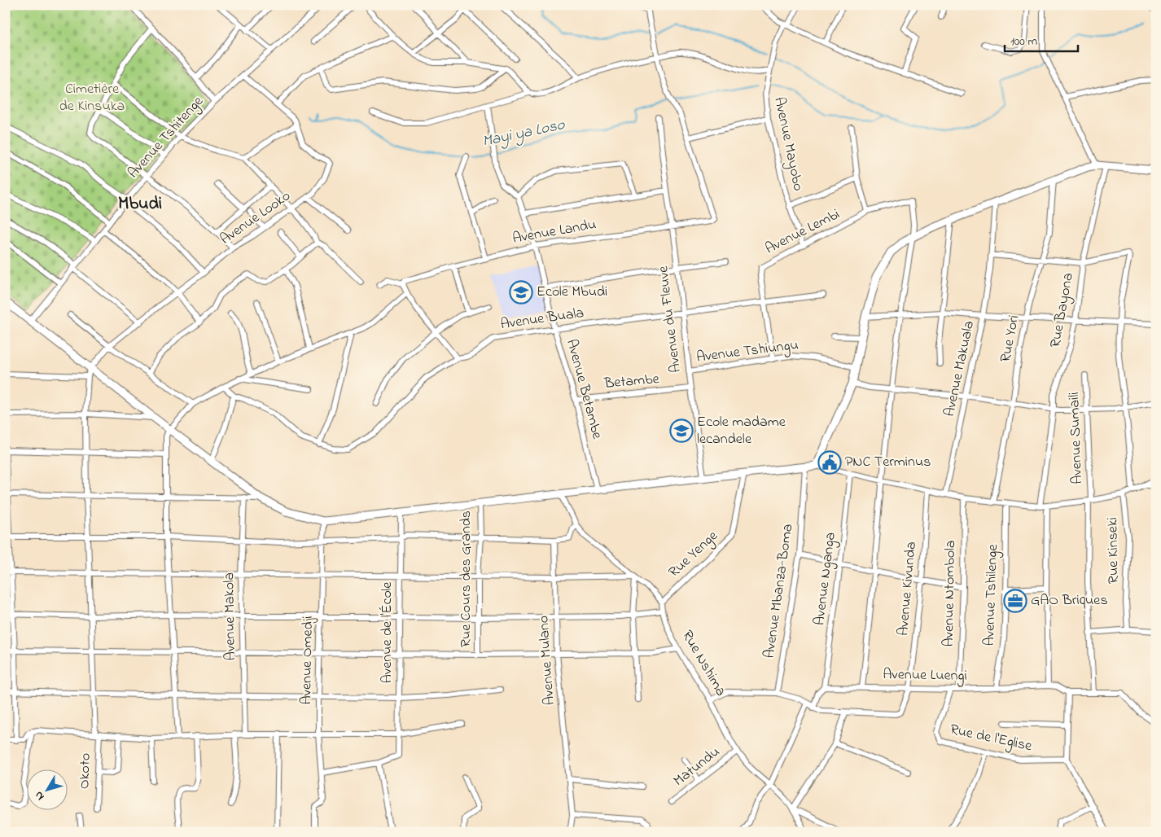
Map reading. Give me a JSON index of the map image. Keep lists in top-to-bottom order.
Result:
{
  "streets": {
    "street": [
      "Avenue Tshitenge",
      "Avenue Mayobo",
      "Avenue Looko",
      "Avenue Landu",
      "Avenue Lembi",
      "Rue Bayona",
      "Avenue Buala",
      "Avenue du Fleuve",
      "Rue Yori",
      "Avenue Tshiungu",
      "Avenue Makuala",
      "Betambe",
      "Avenue Betambe",
      "Avenue Sumaili",
      "Rue Kinseki",
      "Rue Yenge",
      "Rue Cours des Grands",
      "Avenue Nganga",
      "Avenue Kivunda",
      "Avenue Mbanza-Boma",
      "Avenue Ntombola",
      "Avenue Tshilenge",
      "Avenue Makola",
      "Avenue de l'École",
      "Avenue Omedji",
      "Avenue Mulano",
      "Rue Nshima",
      "Avenue Luengi",
      "Rue de l'Eglise",
      "Matundu",
      "Okoto"
    ]
  },
  "crossings": [
    ["Avenue Tshitenge", "Avenue Looko"],
    ["Avenue Mayobo", "Avenue Lembi"],
    ["Avenue Looko", "Okoto"],
    ["Avenue Landu", "Avenue du Fleuve"],
    ["Avenue Landu", "Avenue Betambe"],
    ["Avenue Lembi", "Avenue Buala"],
    ["Avenue Lembi", "Avenue Tshiungu"],
    ["Avenue Buala", "Avenue du Fleuve"],
    ["Avenue Buala", "Avenue Betambe"],
    ["Avenue du Fleuve", "Avenue Tshiungu"],
    ["Avenue du Fleuve", "Betambe"],
    ["Betambe", "Avenue Betambe"],
    ["Rue Yenge", "Rue Nshima"],
    ["Avenue Nganga", "Avenue Luengi"],
    ["Avenue Kivunda", "Avenue Luengi"],
    ["Avenue Ntombola", "Avenue Luengi"],
    ["Avenue Tshilenge", "Avenue Luengi"],
    ["Rue Nshima", "Matundu"],
    ["Avenue Luengi", "Rue de l'Eglise"]
  ],
  "districts": ["Mbudi"],
  "water": ["Mayi ya Loso"],
  "parks": ["Cimetière de Kinsuka"],
  "places": {
    "school or university": ["Ecole Mbudi", "Ecole madame lecandele"],
    "public building": ["PNC Terminus"],
    "office": ["GAO Briques"]
  },
  "scale_bar": "100 m",
  "north": "bottom left"
}
